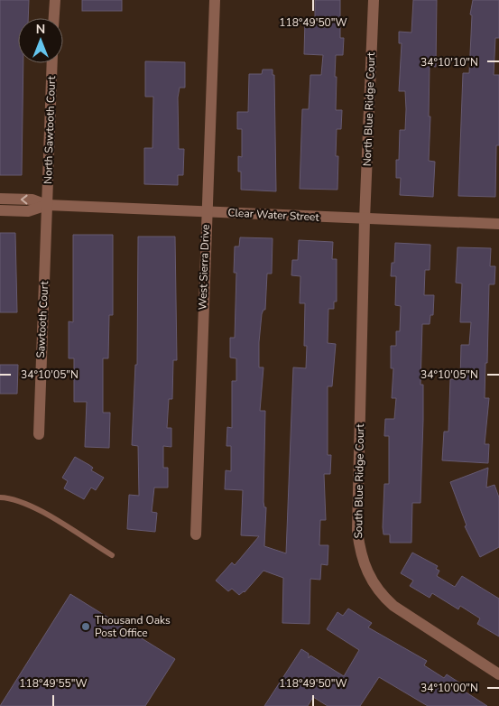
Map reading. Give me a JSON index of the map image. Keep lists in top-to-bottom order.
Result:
{
  "streets": {
    "street": [
      "North Blue Ridge Court",
      "North Sawtooth Court",
      "Clear Water Street",
      "West Sierra Drive",
      "Sawtooth Court",
      "South Blue Ridge Court"
    ]
  },
  "crossings": [
    ["North Blue Ridge Court", "Clear Water Street"],
    ["North Blue Ridge Court", "South Blue Ridge Court"],
    ["North Sawtooth Court", "Clear Water Street"],
    ["North Sawtooth Court", "Sawtooth Court"],
    ["Clear Water Street", "West Sierra Drive"],
    ["Clear Water Street", "Sawtooth Court"],
    ["Clear Water Street", "South Blue Ridge Court"]
  ],
  "places": ["Thousand Oaks Post Office"],
  "north": "top",
  "coordinates": [
    "118°49'50\"W",
    "34°10'10\"N",
    "34°10'05\"N",
    "118°49'55\"W",
    "34°10'00\"N"
  ]
}
